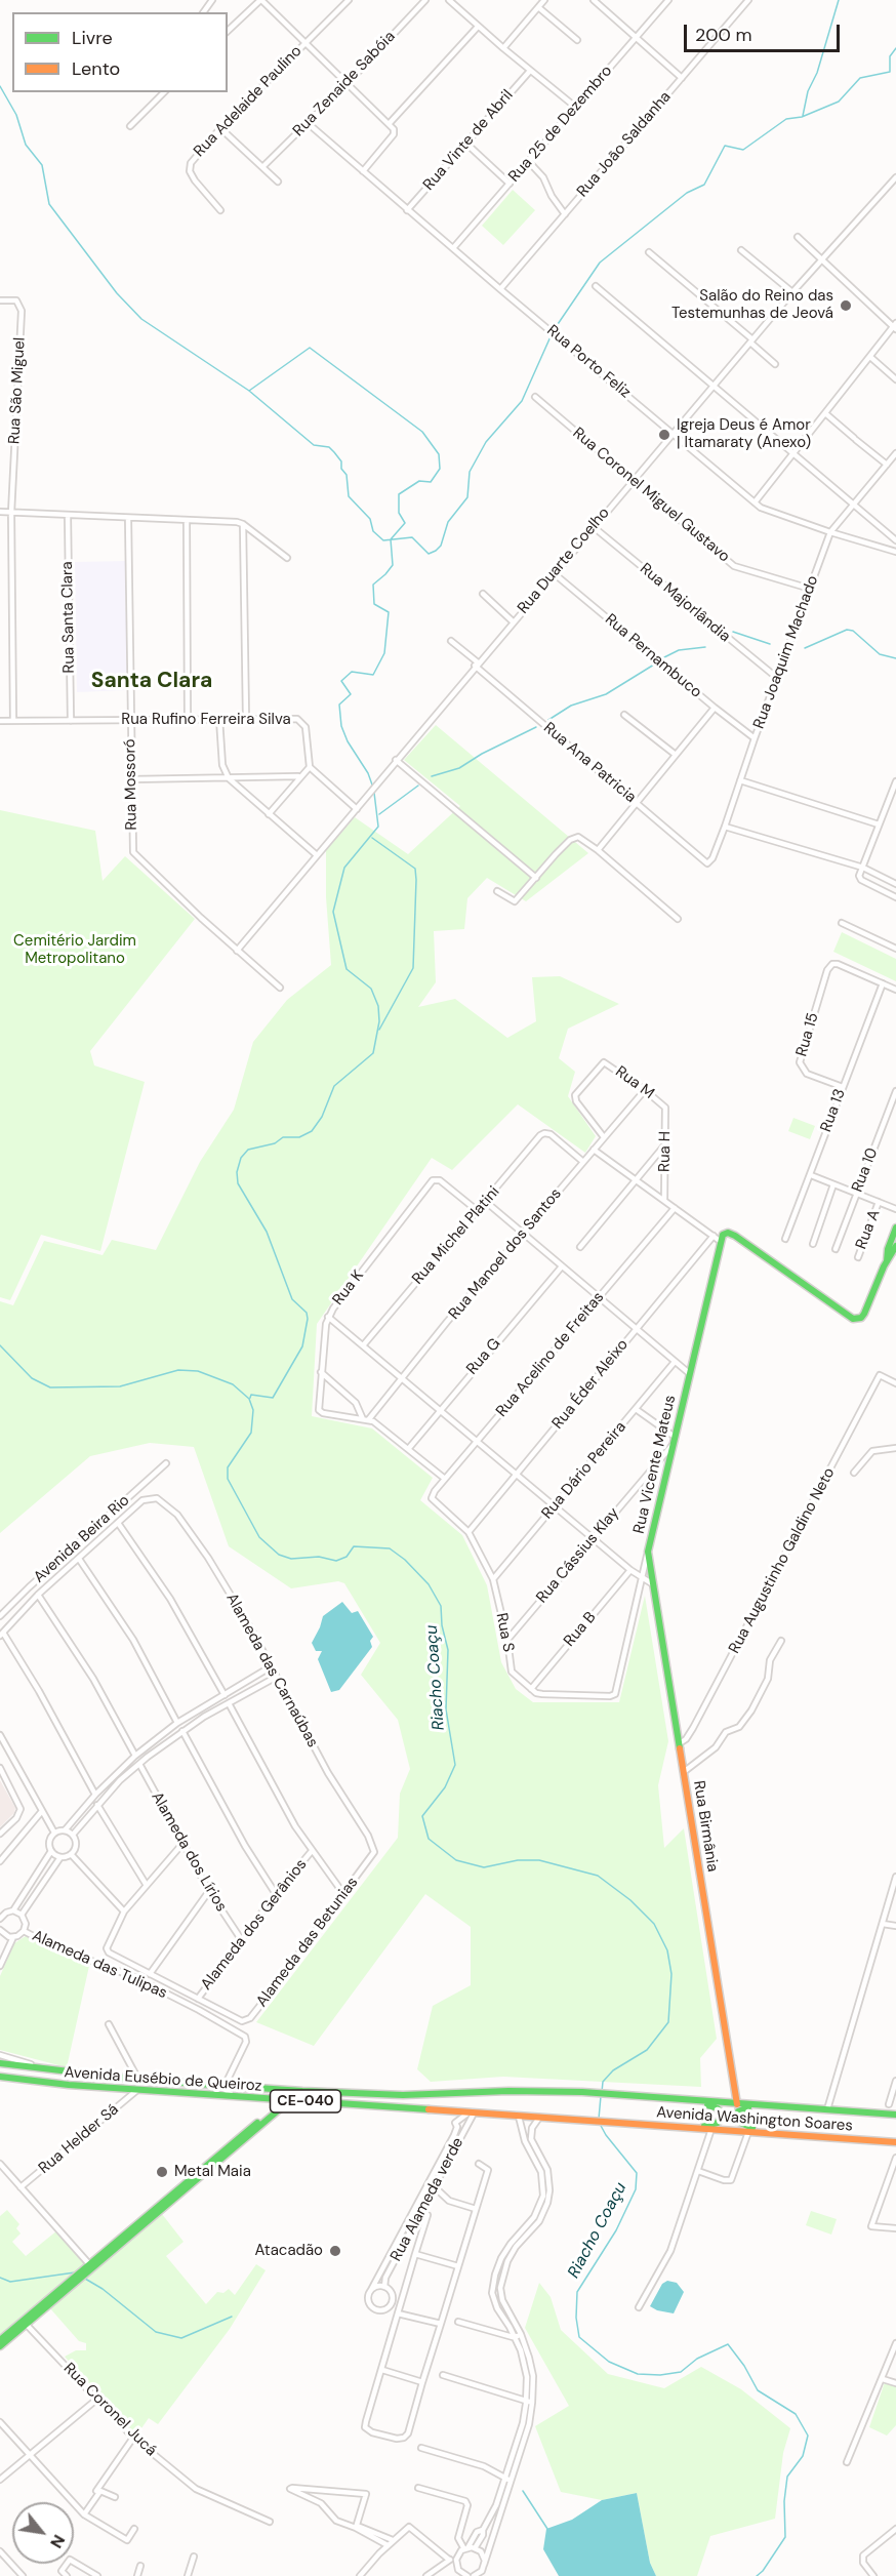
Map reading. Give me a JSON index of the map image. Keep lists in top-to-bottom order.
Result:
{
  "streets": {
    "main road": [
      "Rua Vicente Mateus",
      "Rua Birmânia",
      "Avenida Eusébio de Queiroz",
      "CE-040",
      "Avenida Washington Soares"
    ],
    "street": [
      "Rua Zenaide Sabóia",
      "Rua Adelaide Paulino",
      "Rua 25 de Dezembro",
      "Rua Vinte de Abril",
      "Rua João Saldanha",
      "Rua Porto Feliz",
      "Rua São Miguel",
      "Rua Coronel Miguel Gustavo",
      "Rua Duarte Coelho",
      "Rua Majorlândia",
      "Rua Santa Clara",
      "Rua Joaquim Machado",
      "Rua Pernambuco",
      "Rua Rufino Ferreira Silva",
      "Rua Ana Patricia",
      "Rua Mossoró",
      "Rua 15",
      "Rua M",
      "Rua 13",
      "Rua H",
      "Rua 10",
      "Rua A",
      "Rua Michel Platini",
      "Rua Manoel dos Santos",
      "Rua K",
      "Rua Acelino de Freitas",
      "Rua G",
      "Rua Éder Aleixo",
      "Rua Dário Pereira",
      "Avenida Beira Rio",
      "Rua Cássius Klay",
      "Rua Augustinho Galdino Neto",
      "Rua B",
      "Rua S",
      "Alameda das Carnaúbas",
      "Alameda dos Lírios",
      "Alameda dos Gerânios",
      "Alameda das Betunias",
      "Alameda das Tulipas",
      "Rua Helder Sá",
      "Rua Alameda verde",
      "Rua Coronel Jucá"
    ]
  },
  "crossings": [
    ["Rua Zenaide Sabóia", "Rua Porto Feliz"],
    ["Rua 25 de Dezembro", "Rua Porto Feliz"],
    ["Rua Vinte de Abril", "Rua Porto Feliz"],
    ["Rua João Saldanha", "Rua Porto Feliz"],
    ["Rua Porto Feliz", "Rua Duarte Coelho"],
    ["Rua Porto Feliz", "Rua Joaquim Machado"],
    ["Rua São Miguel", "Rua Rufino Ferreira Silva"],
    ["Rua Coronel Miguel Gustavo", "Rua Duarte Coelho"],
    ["Rua Coronel Miguel Gustavo", "Rua Joaquim Machado"],
    ["Rua Duarte Coelho", "Rua Majorlândia"],
    ["Rua Duarte Coelho", "Rua Pernambuco"],
    ["Rua Duarte Coelho", "Rua Ana Patricia"],
    ["Rua Duarte Coelho", "Rua Mossoró"],
    ["Rua Majorlândia", "Rua Joaquim Machado"],
    ["Rua Santa Clara", "Rua Rufino Ferreira Silva"],
    ["Rua Joaquim Machado", "Rua Pernambuco"],
    ["Rua Joaquim Machado", "Rua Ana Patricia"],
    ["Rua Rufino Ferreira Silva", "Rua Mossoró"],
    ["Rua 15", "Rua 13"],
    ["Rua M", "Rua H"],
    ["Rua M", "Rua Manoel dos Santos"],
    ["Rua Michel Platini", "Rua Manoel dos Santos"],
    ["Rua Michel Platini", "Rua K"],
    ["Rua Manoel dos Santos", "Rua K"],
    ["Rua Acelino de Freitas", "Rua S"],
    ["Rua Éder Aleixo", "Rua Vicente Mateus"],
    ["Rua Éder Aleixo", "Rua S"],
    ["Rua Vicente Mateus", "Rua Cássius Klay"],
    ["Rua Vicente Mateus", "Rua B"],
    ["Rua Vicente Mateus", "Rua S"],
    ["Rua Vicente Mateus", "Rua Birmânia"],
    ["Rua Dário Pereira", "Rua S"],
    ["Rua Cássius Klay", "Rua S"],
    ["Rua Augustinho Galdino Neto", "Rua Birmânia"],
    ["Rua B", "Rua S"],
    ["Alameda das Carnaúbas", "Alameda das Betunias"],
    ["Rua Birmânia", "Avenida Washington Soares"],
    ["Alameda dos Lírios", "Alameda dos Gerânios"],
    ["Alameda dos Gerânios", "Alameda das Betunias"],
    ["Alameda das Tulipas", "Avenida Eusébio de Queiroz"],
    ["Avenida Eusébio de Queiroz", "Avenida Washington Soares"],
    ["Avenida Eusébio de Queiroz", "Rua Helder Sá"],
    ["Avenida Eusébio de Queiroz", "Rua Alameda verde"]
  ],
  "districts": ["Santa Clara"],
  "water": ["Riacho Coaçu"],
  "parks": ["Cemitério Jardim Metropolitano"],
  "places": [
    "Salão do Reino das Testemunhas de Jeová",
    "Igreja Deus é Amor | Itamaraty (Anexo)",
    "Metal Maia",
    "Atacadão"
  ],
  "legend": ["Livre", "Lento"],
  "scale_bar": "200 m",
  "north": "bottom right"
}
